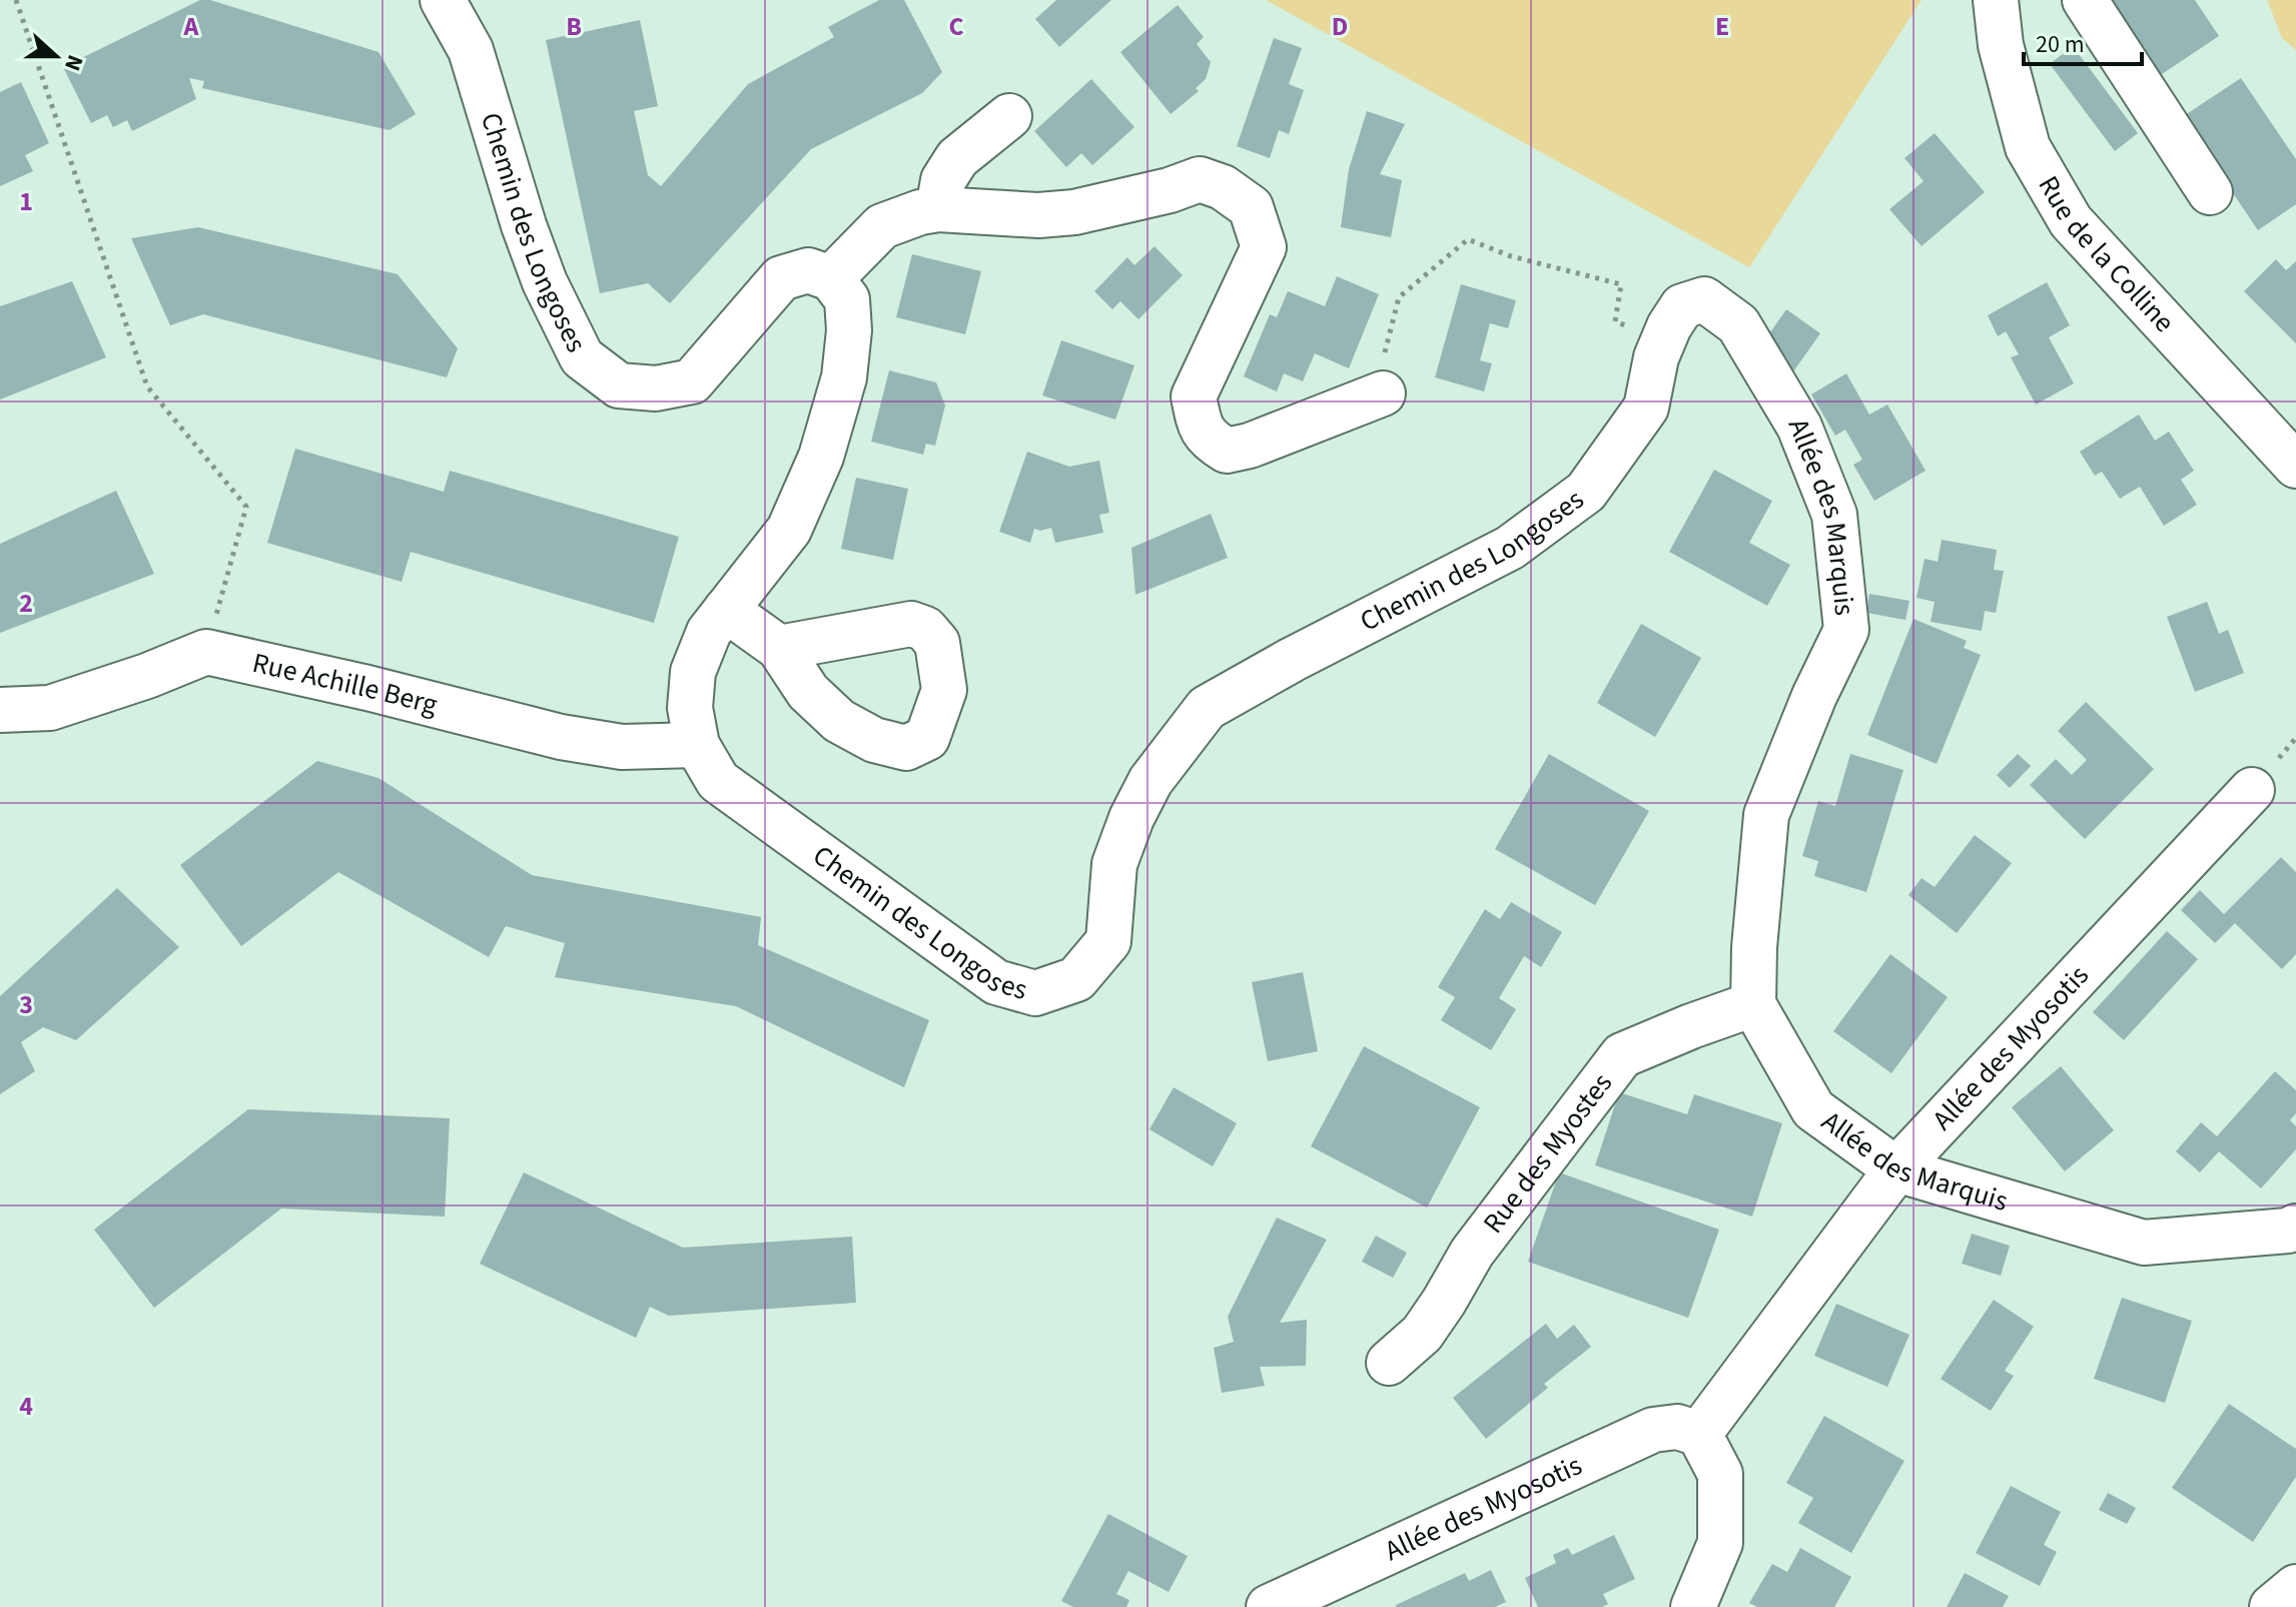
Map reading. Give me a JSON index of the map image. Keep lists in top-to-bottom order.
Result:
{
  "streets": {
    "street": [
      "Chemin des Longoses",
      "Rue de la Colline",
      "Allée des Marquis",
      "Rue Achille Berg",
      "Allée des Myosotis",
      "Rue des Myostes"
    ]
  },
  "crossings": [
    ["Chemin des Longoses", "Allée des Marquis"],
    ["Chemin des Longoses", "Rue Achille Berg"],
    ["Allée des Marquis", "Allée des Myosotis"],
    ["Allée des Marquis", "Rue des Myostes"]
  ],
  "scale_bar": "20 m",
  "north": "right",
  "grid": {
    "columns": [
      "A",
      "B",
      "C",
      "D",
      "E"
    ],
    "rows": [
      "1",
      "2",
      "3",
      "4"
    ]
  }
}
